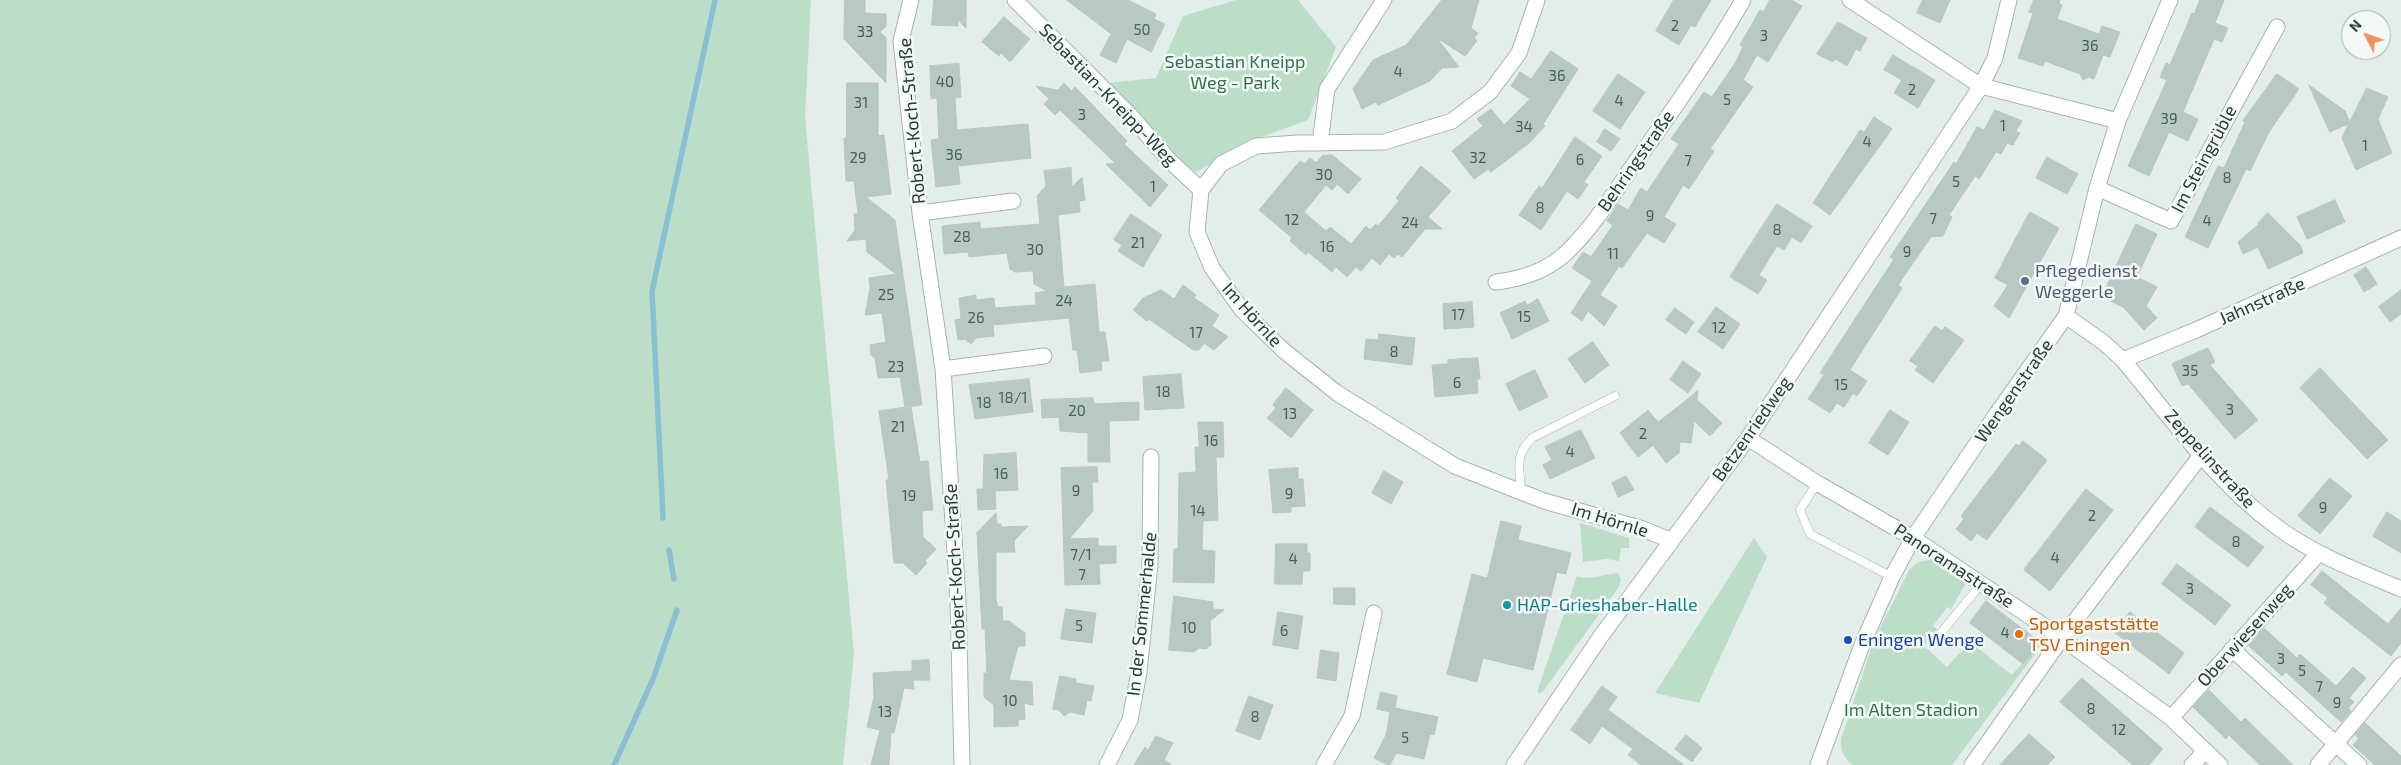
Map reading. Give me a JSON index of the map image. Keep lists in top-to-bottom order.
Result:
{
  "streets": {
    "street": [
      "Sebastian-Kneipp-Weg",
      "Robert-Koch-Straße",
      "Im Steingrüble",
      "Behringstraße",
      "Jahnstraße",
      "Im Hörnle",
      "Wengenstraße",
      "Betzenriedweg",
      "Zeppelinstraße",
      "Panoramastraße",
      "In der Sommerhalde",
      "Oberwiesenweg"
    ]
  },
  "crossings": [
    ["Sebastian-Kneipp-Weg", "Im Hörnle"],
    ["Im Steingrüble", "Wengenstraße"],
    ["Jahnstraße", "Zeppelinstraße"],
    ["Im Hörnle", "Betzenriedweg"],
    ["Wengenstraße", "Zeppelinstraße"],
    ["Wengenstraße", "Panoramastraße"],
    ["Betzenriedweg", "Panoramastraße"],
    ["Zeppelinstraße", "Oberwiesenweg"],
    ["Panoramastraße", "Oberwiesenweg"]
  ],
  "parks": ["Sebastian Kneipp Weg - Park", "Im Alten Stadion"],
  "places": [
    "Pflegedienst Weggerle",
    "HAP-Grieshaber-Halle",
    "Sportgaststätte TSV Eningen",
    "Eningen Wenge"
  ],
  "house_numbers": [
    "2",
    "50",
    "33",
    "3",
    "36",
    "4",
    "36",
    "40",
    "2",
    "5",
    "4",
    "31",
    "3",
    "39",
    "1",
    "34",
    "4",
    "1",
    "36",
    "29",
    "32",
    "6",
    "7",
    "30",
    "8",
    "5",
    "1",
    "8",
    "9",
    "7",
    "12",
    "4",
    "24",
    "8",
    "28",
    "21",
    "16",
    "30",
    "9",
    "11",
    "25",
    "24",
    "17",
    "15",
    "26",
    "12",
    "17",
    "8",
    "23",
    "35",
    "6",
    "15",
    "18",
    "18/1",
    "18",
    "3",
    "20",
    "13",
    "21",
    "2",
    "16",
    "4",
    "16",
    "9",
    "9",
    "19",
    "9",
    "14",
    "2",
    "8",
    "7/1",
    "4",
    "4",
    "7",
    "3",
    "5",
    "10",
    "6",
    "4",
    "3",
    "5",
    "7",
    "10",
    "9",
    "8",
    "13",
    "8",
    "12",
    "5"
  ],
  "north": "top left"
}
